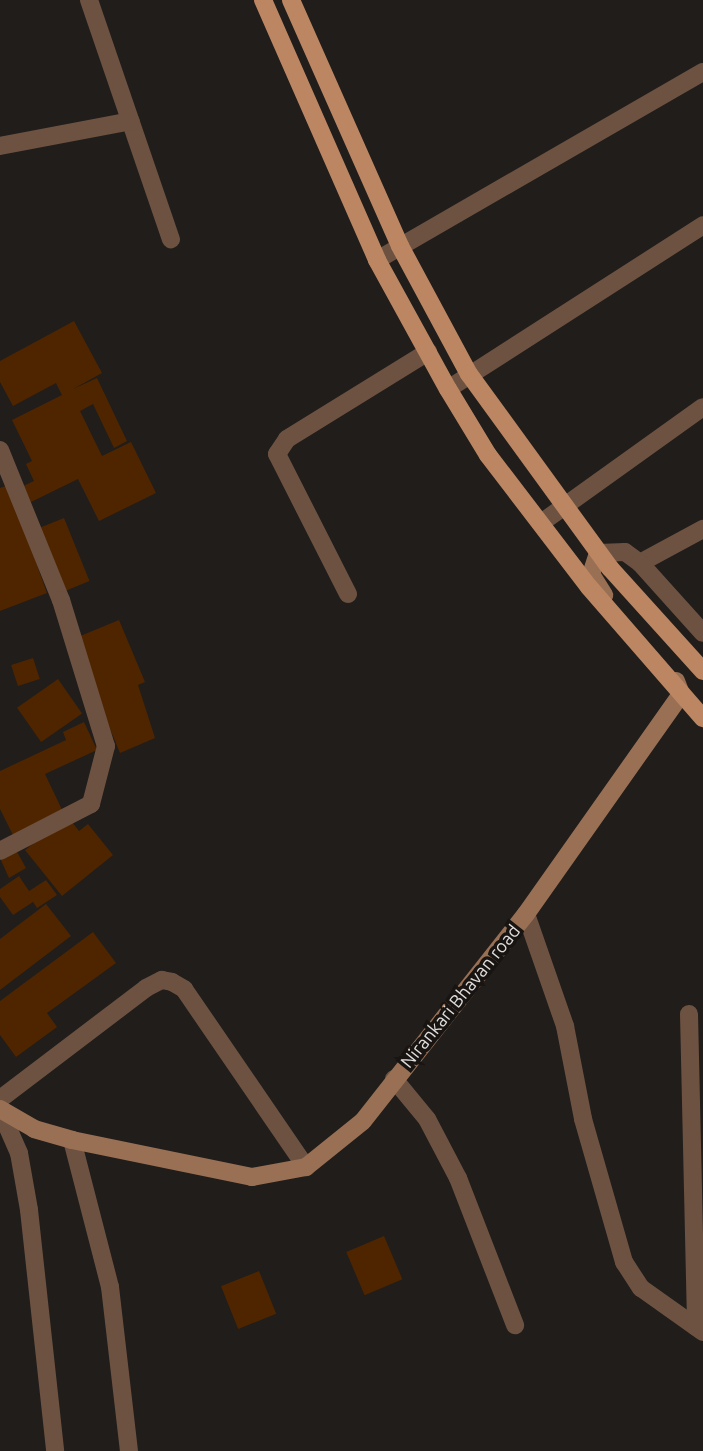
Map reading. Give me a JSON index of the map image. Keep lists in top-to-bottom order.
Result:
{
  "streets": {
    "street": ["Nirankari Bhavan road"]
  }
}
